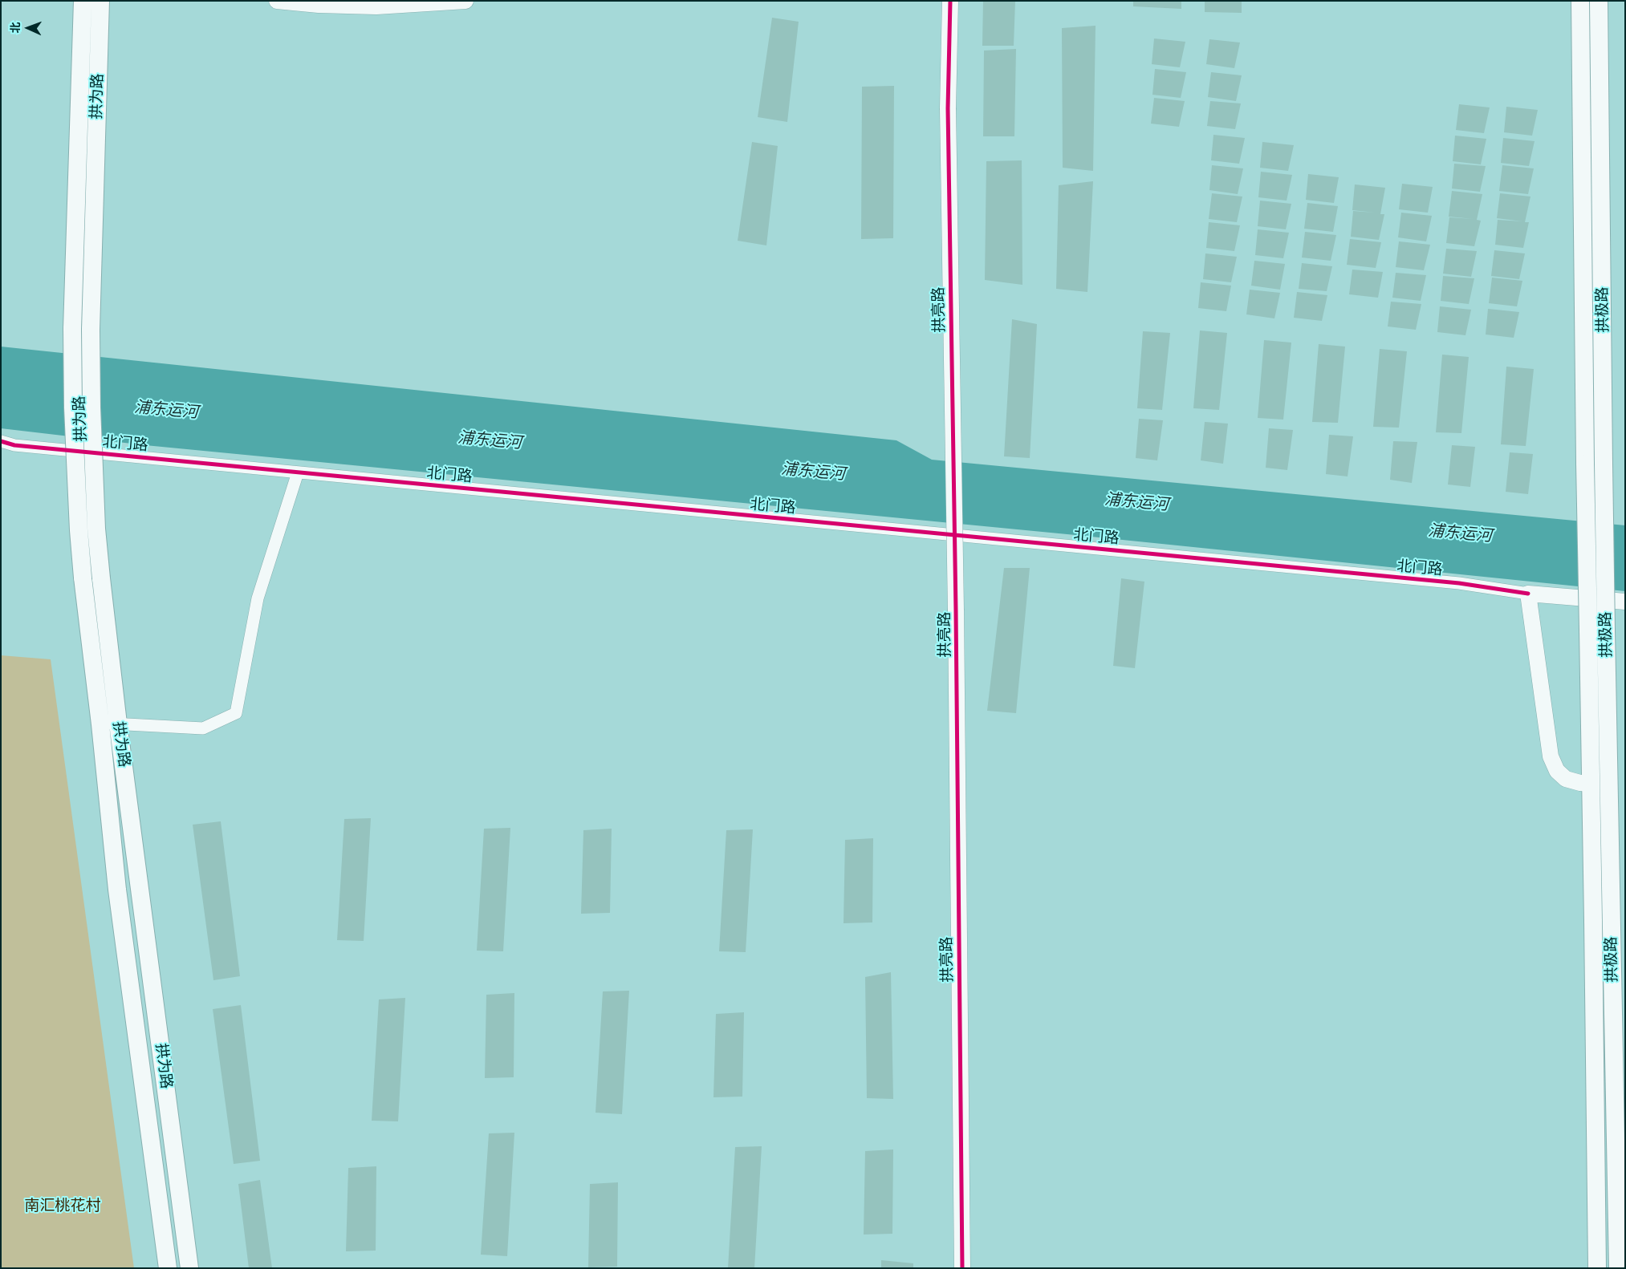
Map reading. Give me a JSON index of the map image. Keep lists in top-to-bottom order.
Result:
{
  "streets": {
    "main road": ["拱为路", "拱极路"],
    "street": ["拱亮路", "北门路"]
  },
  "water": ["浦东运河"],
  "parks": ["南汇桃花村"],
  "north": "left"
}
